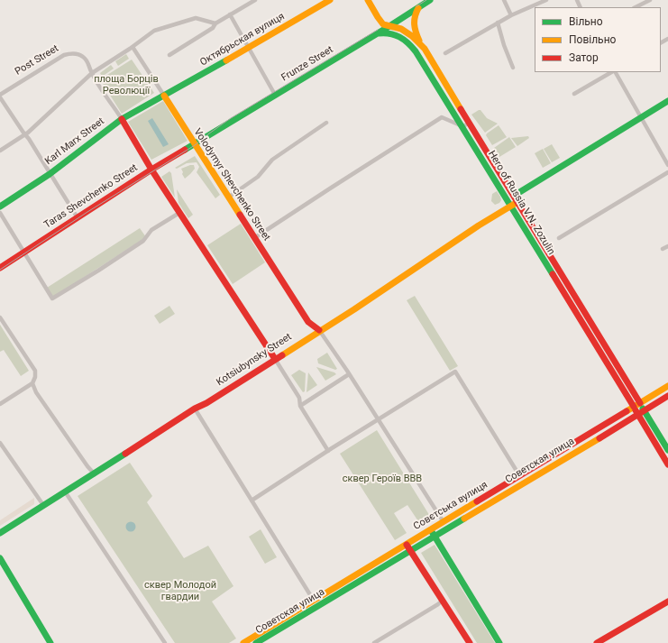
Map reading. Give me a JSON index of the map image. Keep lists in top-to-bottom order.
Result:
{
  "streets": {
    "main road": [
      "Октябрьская вулиця",
      "Post Street",
      "Frunze Street",
      "Karl Marx Street",
      "Volodymyr Shevchenko Street",
      "Taras Shevchenko Street",
      "Hero of Russia V.N. Zozulin",
      "Kotsiubynsky Street",
      "Советская улица",
      "Совєтська вулиця"
    ]
  },
  "crossings": [
    ["Октябрьская вулиця", "Karl Marx Street"],
    ["Октябрьская вулиця", "Volodymyr Shevchenko Street"],
    ["Post Street", "Karl Marx Street"],
    ["Post Street", "Taras Shevchenko Street"],
    ["Post Street", "Kotsiubynsky Street"],
    ["Frunze Street", "Volodymyr Shevchenko Street"],
    ["Frunze Street", "Taras Shevchenko Street"],
    ["Frunze Street", "Hero of Russia V.N. Zozulin"],
    ["Karl Marx Street", "Volodymyr Shevchenko Street"],
    ["Volodymyr Shevchenko Street", "Taras Shevchenko Street"],
    ["Volodymyr Shevchenko Street", "Kotsiubynsky Street"],
    ["Hero of Russia V.N. Zozulin", "Kotsiubynsky Street"],
    ["Hero of Russia V.N. Zozulin", "Советская улица"],
    ["Hero of Russia V.N. Zozulin", "Совєтська вулиця"],
    ["Советская улица", "Совєтська вулиця"]
  ],
  "parks": ["площа Борців Революції", "сквер Героїв ВВВ", "сквер Молодой гвардии"],
  "legend": ["Вільно", "Повільно", "Затор"]
}
